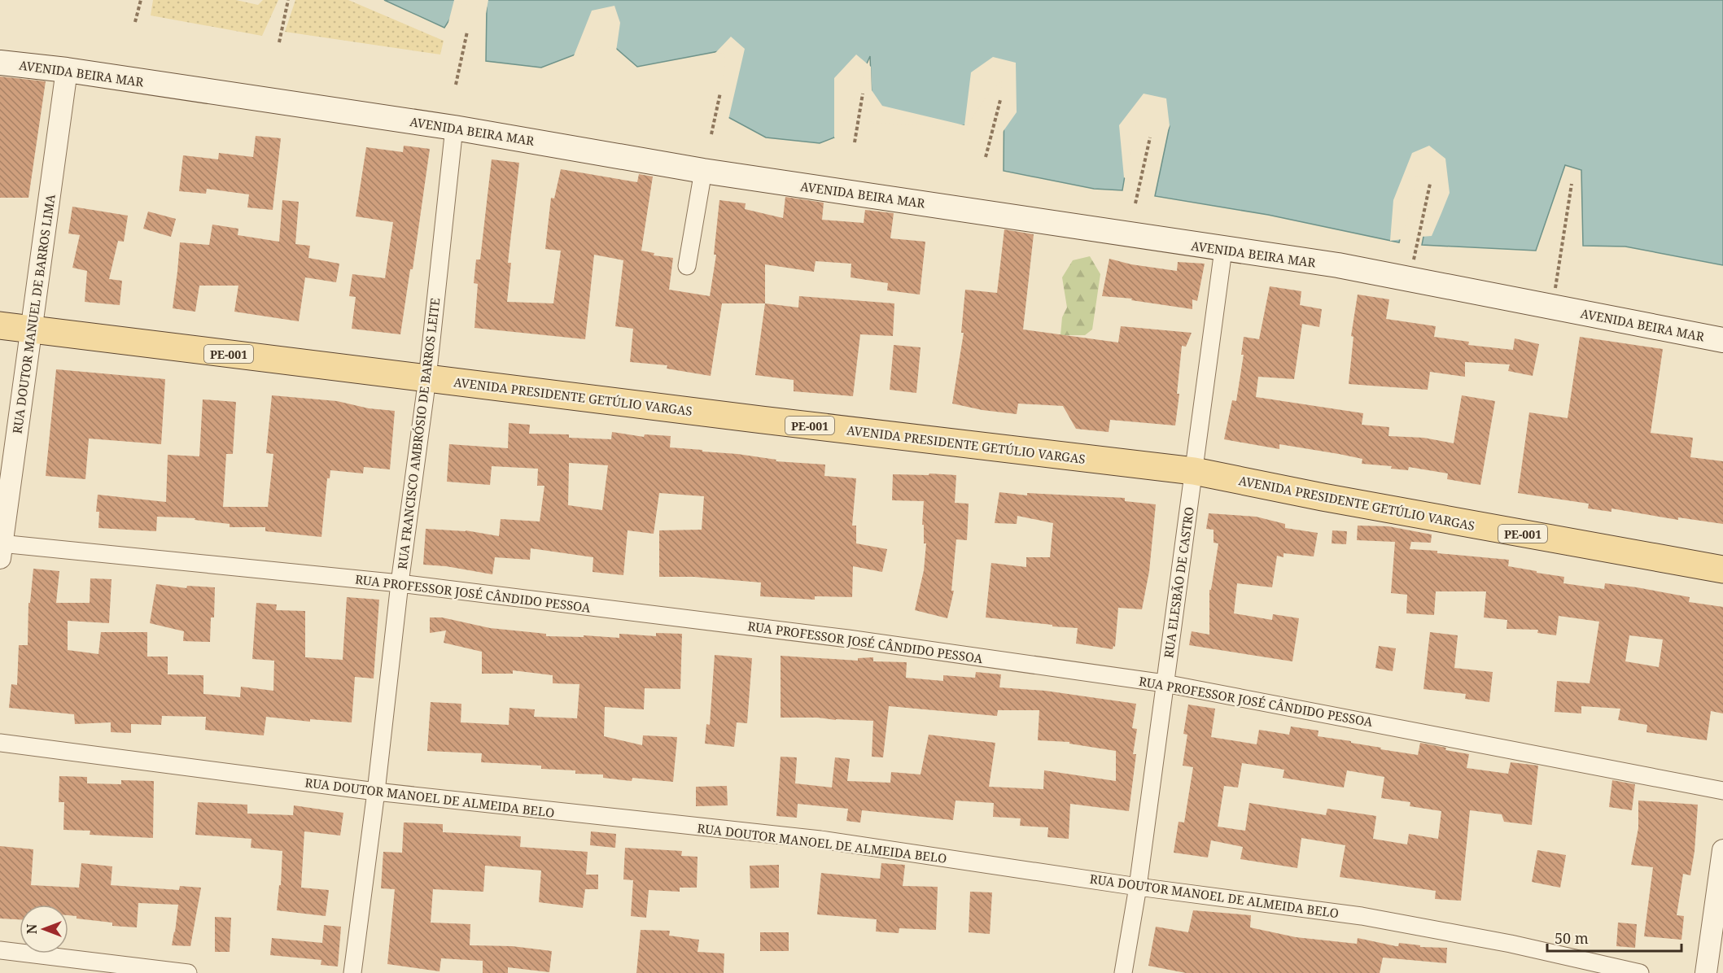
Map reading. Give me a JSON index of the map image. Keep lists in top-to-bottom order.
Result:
{
  "streets": {
    "main road": ["AVENIDA BEIRA MAR", "PE-001", "AVENIDA PRESIDENTE GETÚLIO VARGAS"],
    "street": [
      "RUA DOUTOR MANUEL DE BARROS LIMA",
      "RUA FRANCISCO AMBRÓSIO DE BARROS LEITE",
      "RUA ELESBÃO DE CASTRO",
      "RUA PROFESSOR JOSÉ CÂNDIDO PESSOA",
      "RUA DOUTOR MANOEL DE ALMEIDA BELO"
    ]
  },
  "crossings": [
    ["AVENIDA BEIRA MAR", "RUA DOUTOR MANUEL DE BARROS LIMA"],
    ["AVENIDA BEIRA MAR", "RUA FRANCISCO AMBRÓSIO DE BARROS LEITE"],
    ["AVENIDA BEIRA MAR", "RUA ELESBÃO DE CASTRO"],
    ["RUA DOUTOR MANUEL DE BARROS LIMA", "AVENIDA PRESIDENTE GETÚLIO VARGAS"],
    ["RUA DOUTOR MANUEL DE BARROS LIMA", "RUA PROFESSOR JOSÉ CÂNDIDO PESSOA"],
    ["AVENIDA PRESIDENTE GETÚLIO VARGAS", "RUA FRANCISCO AMBRÓSIO DE BARROS LEITE"],
    ["AVENIDA PRESIDENTE GETÚLIO VARGAS", "RUA ELESBÃO DE CASTRO"],
    ["RUA FRANCISCO AMBRÓSIO DE BARROS LEITE", "RUA PROFESSOR JOSÉ CÂNDIDO PESSOA"],
    ["RUA FRANCISCO AMBRÓSIO DE BARROS LEITE", "RUA DOUTOR MANOEL DE ALMEIDA BELO"],
    ["RUA ELESBÃO DE CASTRO", "RUA PROFESSOR JOSÉ CÂNDIDO PESSOA"],
    ["RUA ELESBÃO DE CASTRO", "RUA DOUTOR MANOEL DE ALMEIDA BELO"]
  ],
  "scale_bar": "50 m",
  "north": "left"
}
